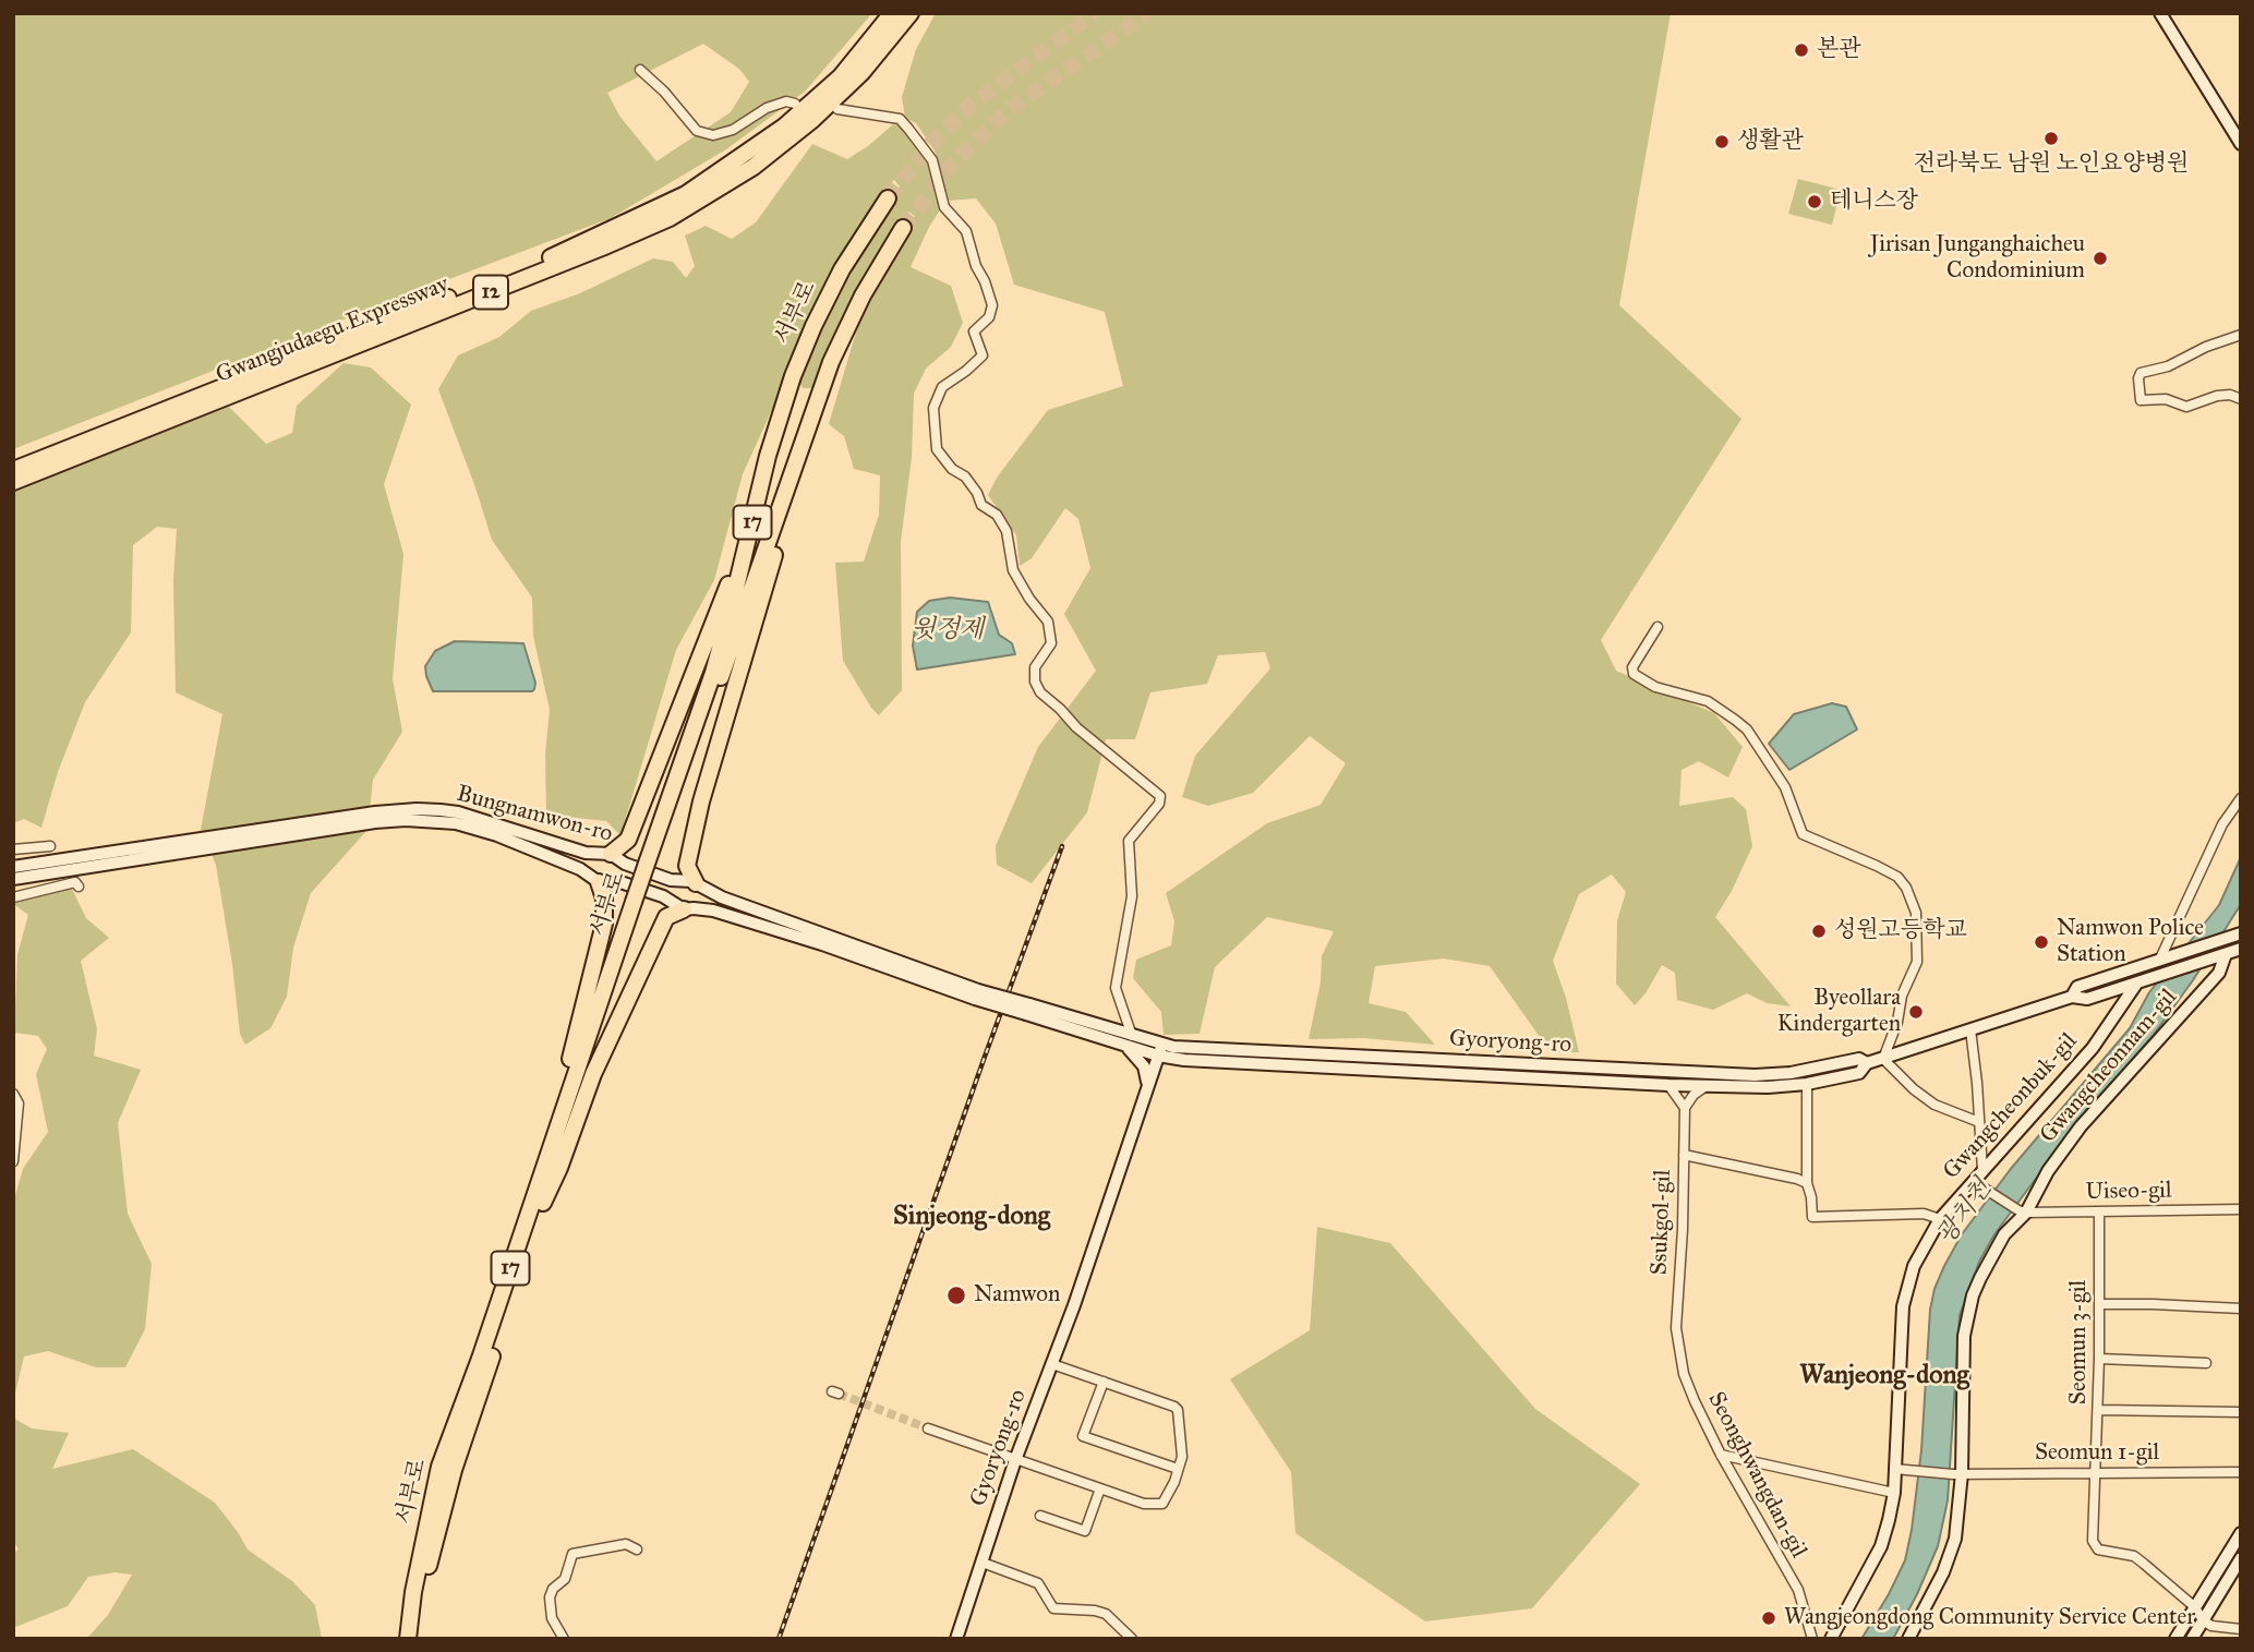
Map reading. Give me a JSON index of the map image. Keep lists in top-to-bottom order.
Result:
{
  "streets": {
    "highway": [
      "12",
      "서부로",
      "Gwangjudaegu Expressway",
      "17"
    ],
    "street": [
      "Bungnamwon-ro",
      "Gyoryong-ro",
      "Gwangcheonnam-gil",
      "Gwangcheonbuk-gil",
      "Uiseo-gil",
      "Ssukgol-gil",
      "Seomun 3-gil",
      "Seomun 1-gil",
      "Seonghwangdan-gil"
    ]
  },
  "crossings": [
    ["Gyoryong-ro", "Gwangcheonnam-gil"],
    ["Gyoryong-ro", "Gwangcheonbuk-gil"],
    ["Gwangcheonnam-gil", "Uiseo-gil"],
    ["Gwangcheonnam-gil", "Seomun 1-gil"],
    ["Gwangcheonbuk-gil", "Seomun 1-gil"],
    ["Uiseo-gil", "Seomun 3-gil"],
    ["Ssukgol-gil", "Seonghwangdan-gil"],
    ["Seomun 3-gil", "Seomun 1-gil"]
  ],
  "districts": ["Sinjeong-dong", "Wanjeong-dong"],
  "water": ["윗정제", "광치천"],
  "places": [
    "본관",
    "전라북도 남원 노인요양병원",
    "생활관",
    "테니스장",
    "Jirisan Junganghaicheu Condominium",
    "성원고등학교",
    "Namwon Police Station",
    "Byeollara Kindergarten",
    "Namwon",
    "Wangjeongdong Community Service Center"
  ]
}
